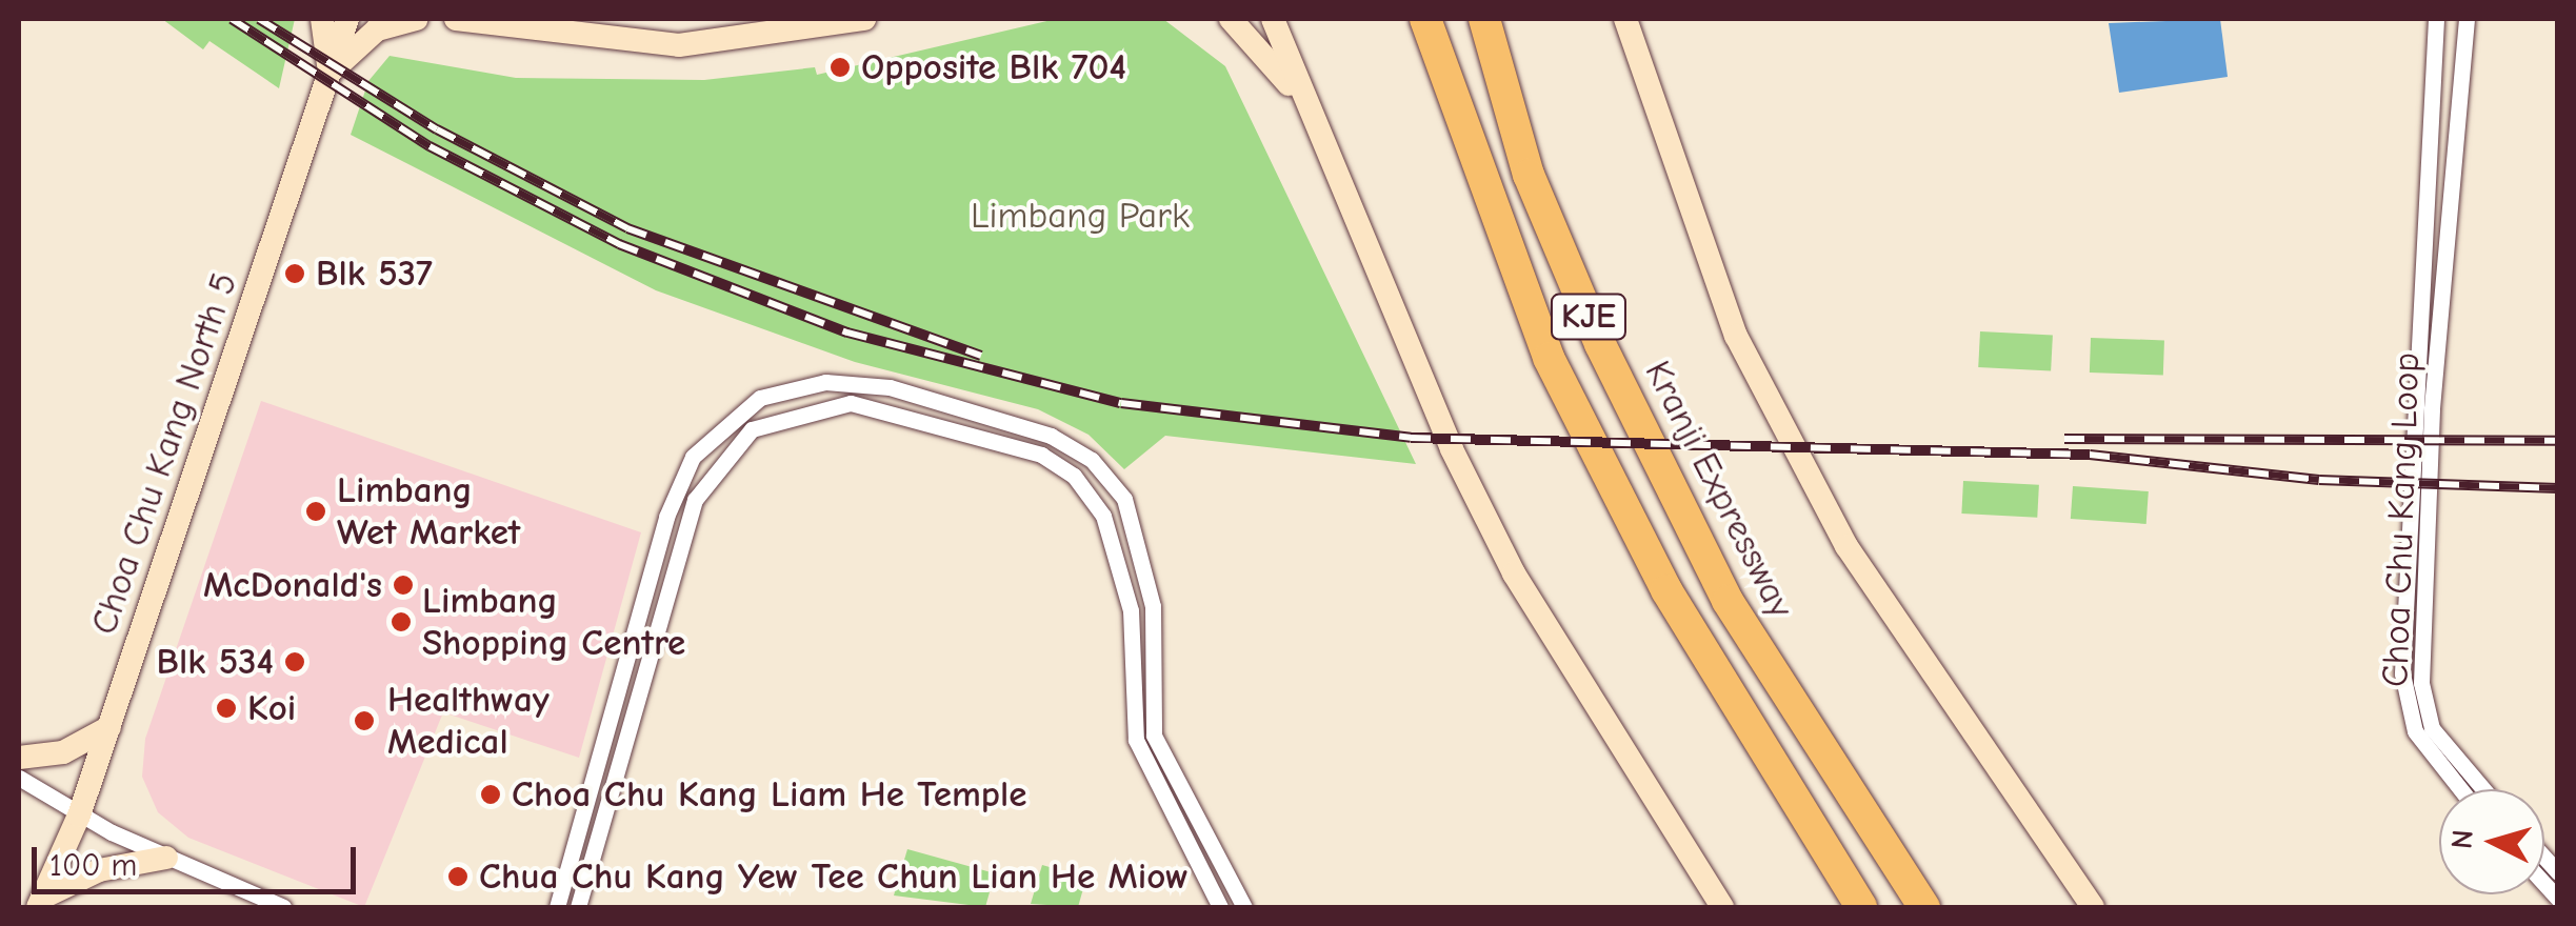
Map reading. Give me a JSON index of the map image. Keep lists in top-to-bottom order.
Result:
{
  "streets": {
    "highway": ["KJE", "Kranji Expressway"],
    "main road": ["Choa Chu Kang North 5"],
    "street": ["Choa Chu Kang Loop"]
  },
  "parks": ["Limbang Park"],
  "places": [
    "Opposite Blk 704",
    "Blk 537",
    "Limbang Wet Market",
    "McDonald's",
    "Limbang Shopping Centre",
    "Blk 534",
    "Koi",
    "Healthway Medical",
    "Choa Chu Kang Liam He Temple",
    "Chua Chu Kang Yew Tee Chun Lian He Miow"
  ],
  "scale_bar": "100 m",
  "north": "left"
}
